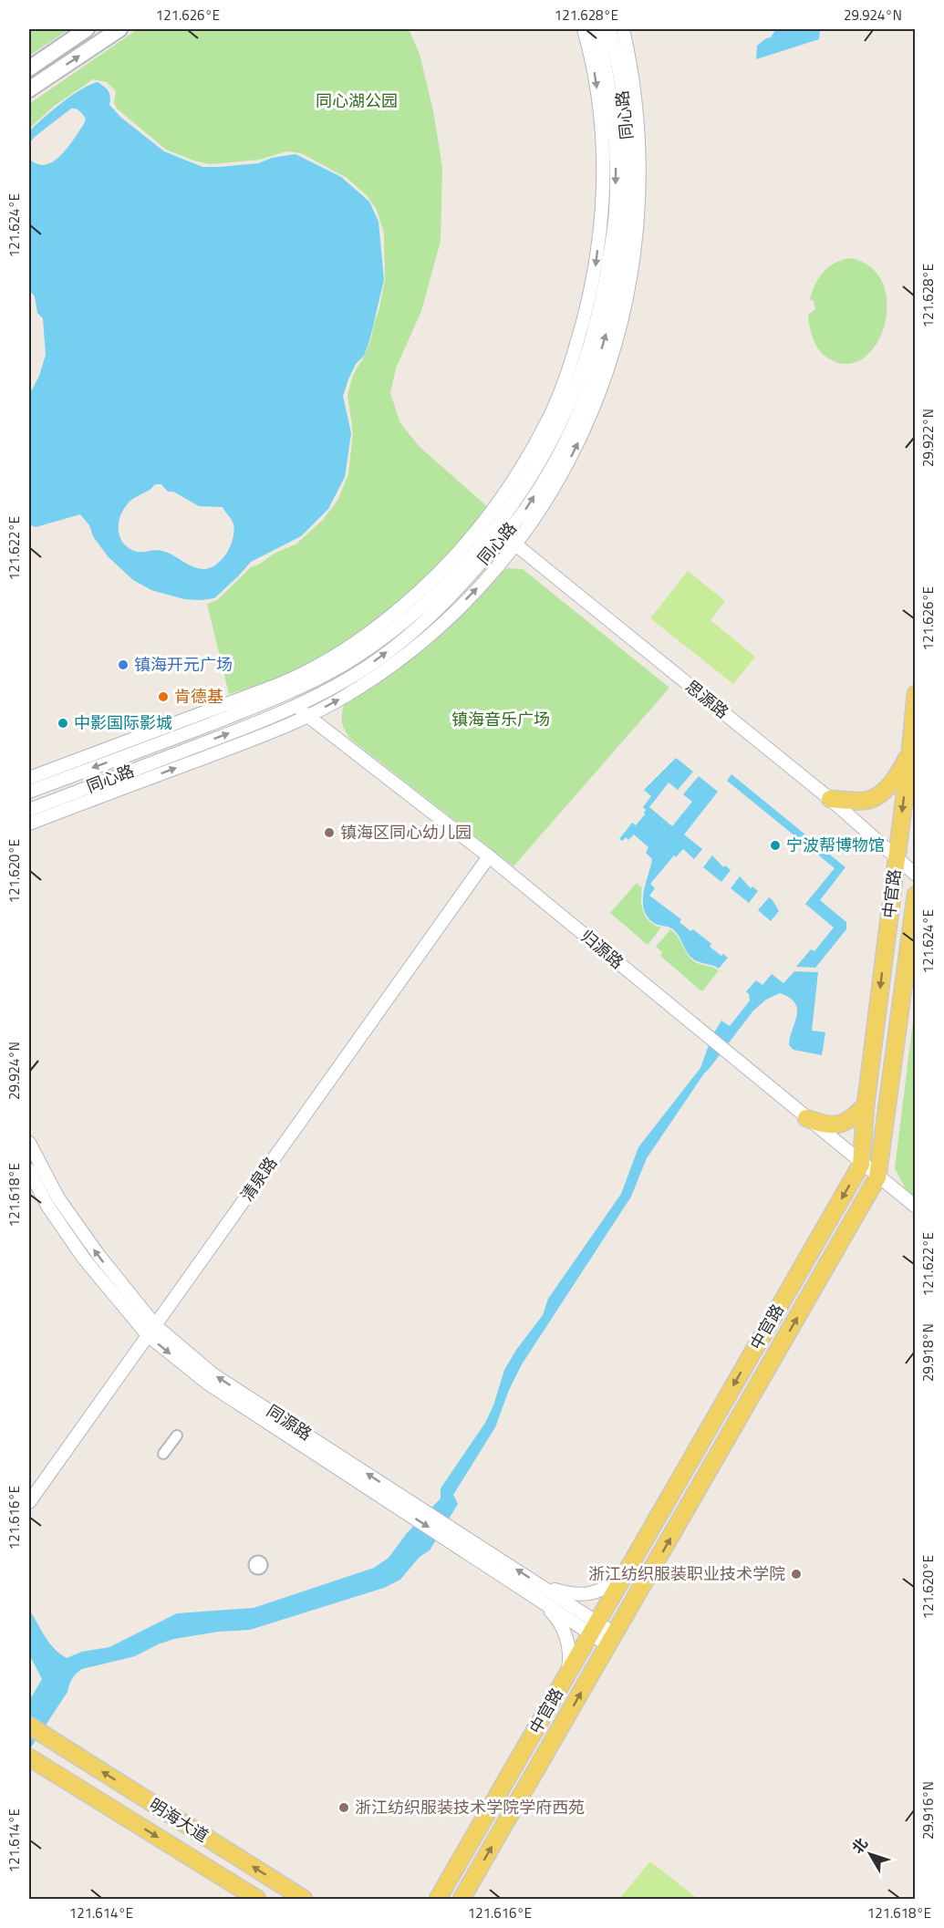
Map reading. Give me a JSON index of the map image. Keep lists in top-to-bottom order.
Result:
{
  "streets": {
    "main road": ["中官路", "明海大道"],
    "street": [
      "同心路",
      "思源路",
      "归源路",
      "清泉路",
      "同源路"
    ]
  },
  "crossings": [
    ["同心路", "思源路"],
    ["同心路", "归源路"],
    ["思源路", "中官路"],
    ["中官路", "归源路"],
    ["中官路", "同源路"],
    ["归源路", "清泉路"],
    ["清泉路", "同源路"]
  ],
  "parks": ["同心湖公园", "镇海音乐广场"],
  "places": [
    "镇海开元广场",
    "肯德基",
    "中影国际影城",
    "镇海区同心幼儿园",
    "宁波帮博物馆",
    "浙江纺织服装职业技术学院",
    "浙江纺织服装技术学院学府西苑"
  ],
  "north": "top left",
  "coordinates": [
    "121.626°E",
    "121.628°E",
    "29.924°N",
    "121.624°E",
    "29.922°N",
    "121.622°E",
    "121.620°E",
    "121.618°E",
    "29.918°N",
    "121.616°E",
    "29.916°N",
    "121.614°E"
  ]
}
